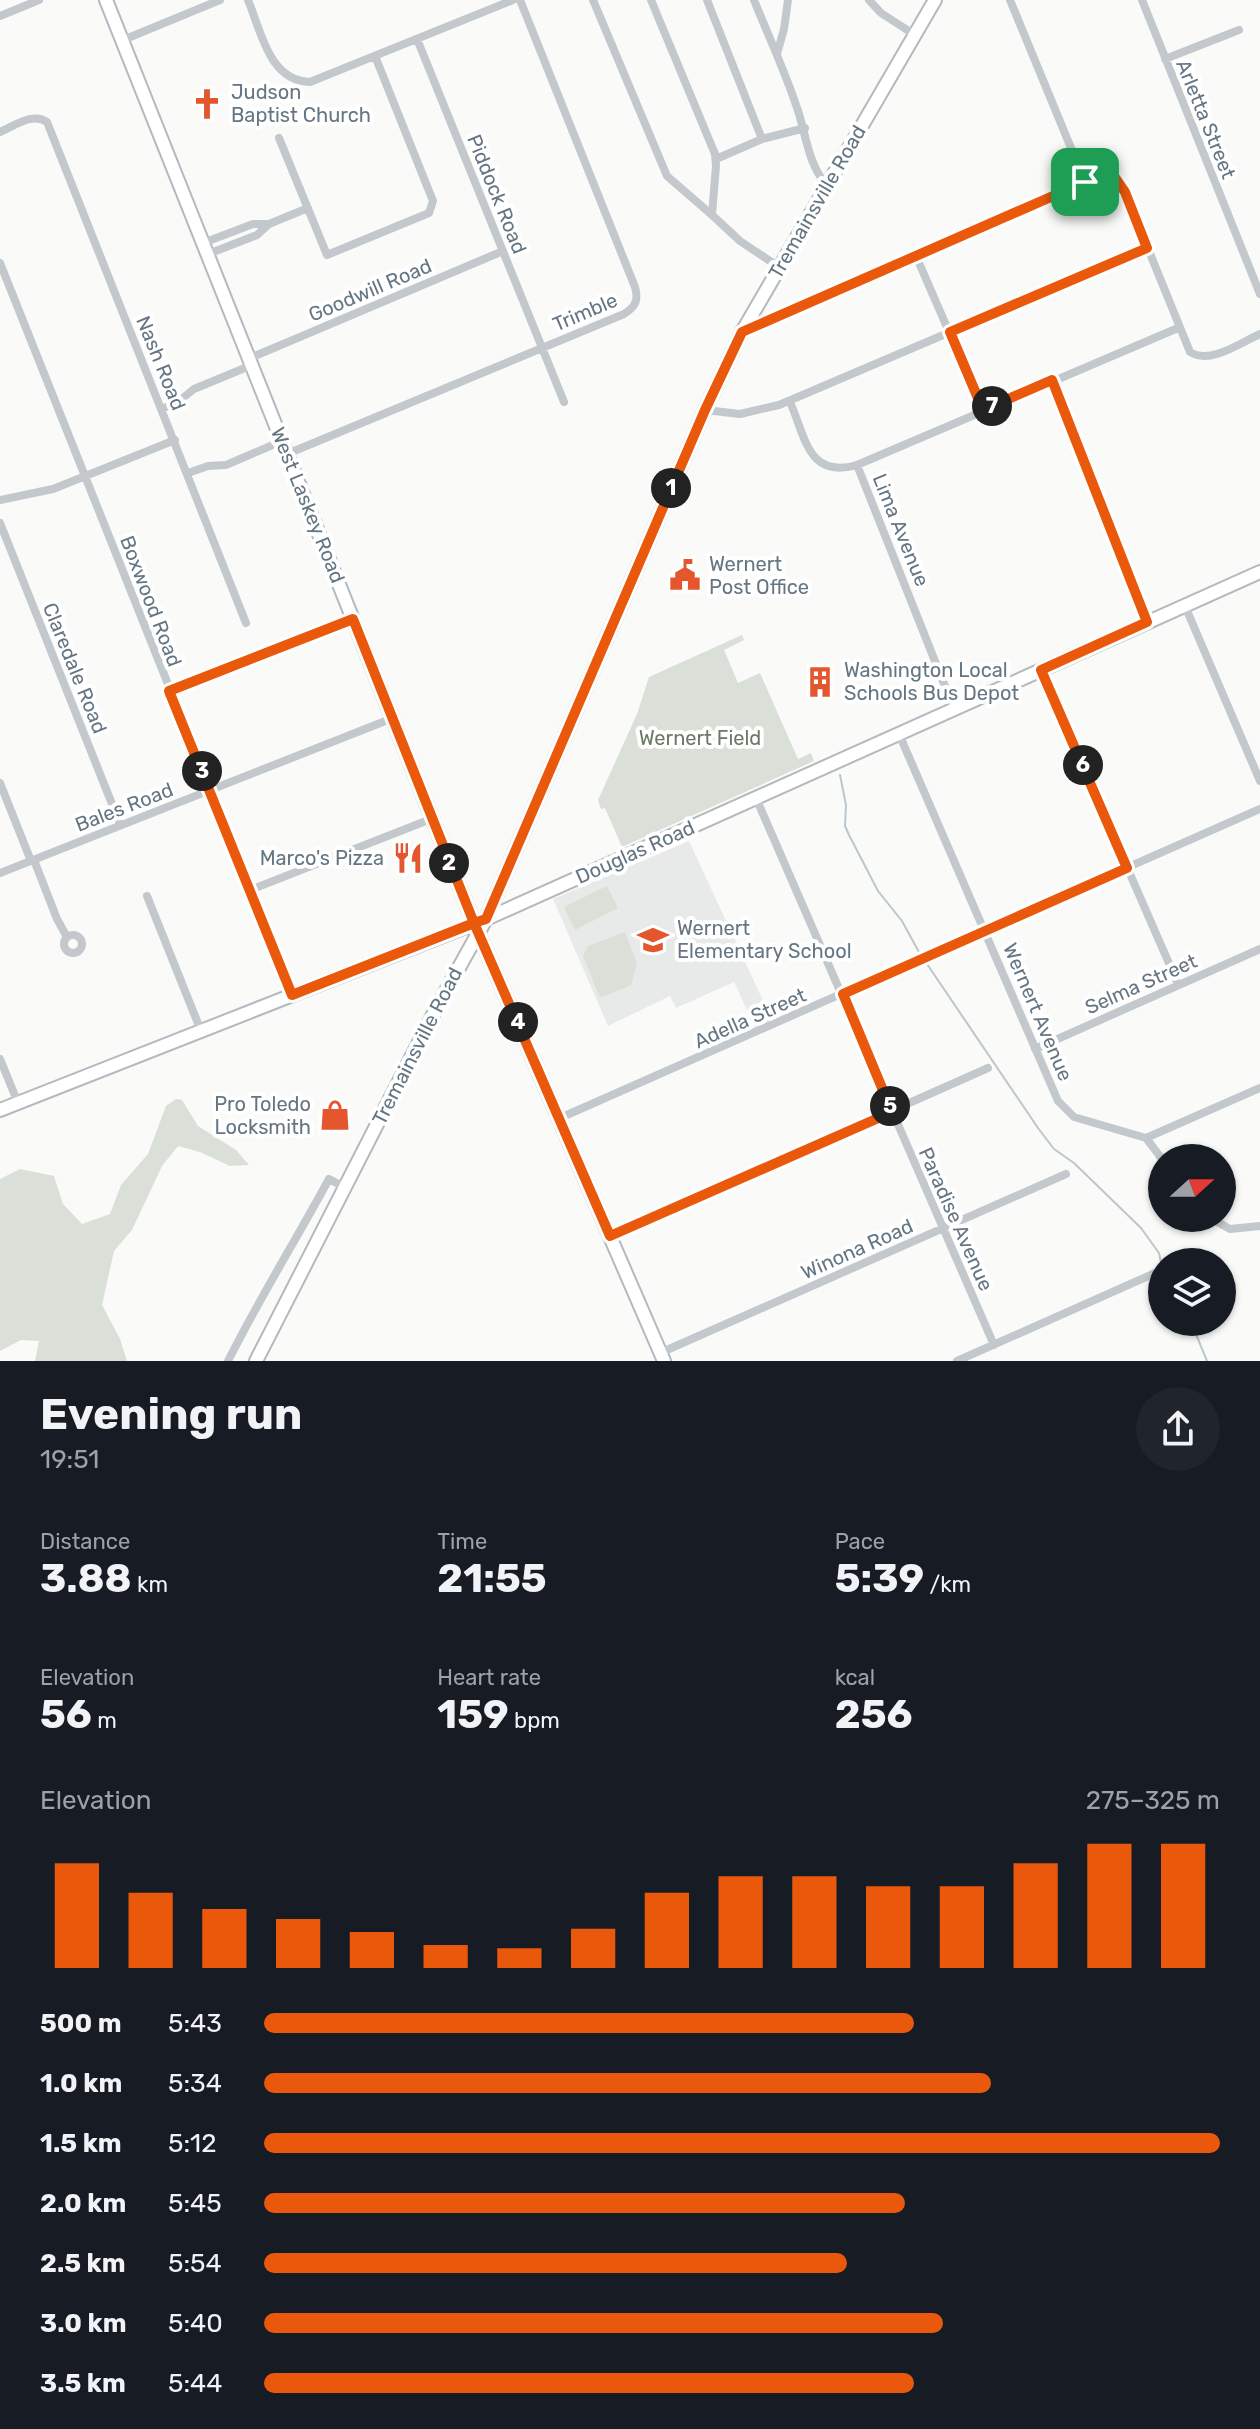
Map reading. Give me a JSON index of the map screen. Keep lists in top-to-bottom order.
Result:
{
  "streets": {
    "street": [
      "Arletta Street",
      "Piddock Road",
      "Tremainsville Road",
      "Goodwill Road",
      "Trimble",
      "Nash Road",
      "West Laskey Road",
      "Lima Avenue",
      "Boxwood Road",
      "Claredale Road",
      "Bales Road",
      "Douglas Road",
      "Selma Street",
      "Wernert Avenue",
      "Adella Street",
      "Paradise Avenue",
      "Winona Road"
    ]
  },
  "crossings": [
    ["Piddock Road", "Goodwill Road"],
    ["Piddock Road", "Trimble"],
    ["Tremainsville Road", "West Laskey Road"],
    ["Tremainsville Road", "Douglas Road"],
    ["Goodwill Road", "Nash Road"],
    ["Goodwill Road", "West Laskey Road"],
    ["Trimble", "Nash Road"],
    ["Trimble", "West Laskey Road"],
    ["West Laskey Road", "Bales Road"],
    ["West Laskey Road", "Douglas Road"],
    ["West Laskey Road", "Adella Street"],
    ["West Laskey Road", "Winona Road"],
    ["Lima Avenue", "Douglas Road"],
    ["Boxwood Road", "Bales Road"],
    ["Boxwood Road", "Douglas Road"],
    ["Claredale Road", "Bales Road"],
    ["Douglas Road", "Wernert Avenue"],
    ["Douglas Road", "Paradise Avenue"],
    ["Selma Street", "Wernert Avenue"],
    ["Wernert Avenue", "Adella Street"],
    ["Adella Street", "Paradise Avenue"],
    ["Paradise Avenue", "Winona Road"]
  ],
  "parks": ["Wernert Field"],
  "places": {
    "church": ["Judson Baptist Church"],
    "public building": ["Wernert Post Office"],
    "building": ["Washington Local Schools Bus Depot"],
    "restaurant": ["Marco's Pizza"],
    "school or university": ["Wernert Elementary School"],
    "shop": ["Pro Toledo Locksmith"]
  },
  "north": "right",
  "page": {
    "pins": [
      "7",
      "1",
      "6",
      "3",
      "2",
      "4",
      "5"
    ],
    "heading": ["Evening run", "19:51"],
    "stats": [
      ["Distance", "3.88 km"],
      ["Time", "21:55"],
      ["Pace", "5:39 /km"],
      ["Elevation", "56 m"],
      ["Heart rate", "159 bpm"],
      ["kcal", "256"]
    ],
    "chart": ["Elevation", "275–325 m"],
    "list": [
      {
        "name": "500 m",
        "note": "5:43"
      },
      {
        "name": "1.0 km",
        "note": "5:34"
      },
      {
        "name": "1.5 km",
        "note": "5:12"
      },
      {
        "name": "2.0 km",
        "note": "5:45"
      },
      {
        "name": "2.5 km",
        "note": "5:54"
      },
      {
        "name": "3.0 km",
        "note": "5:40"
      },
      {
        "name": "3.5 km",
        "note": "5:44"
      }
    ]
  }
}
